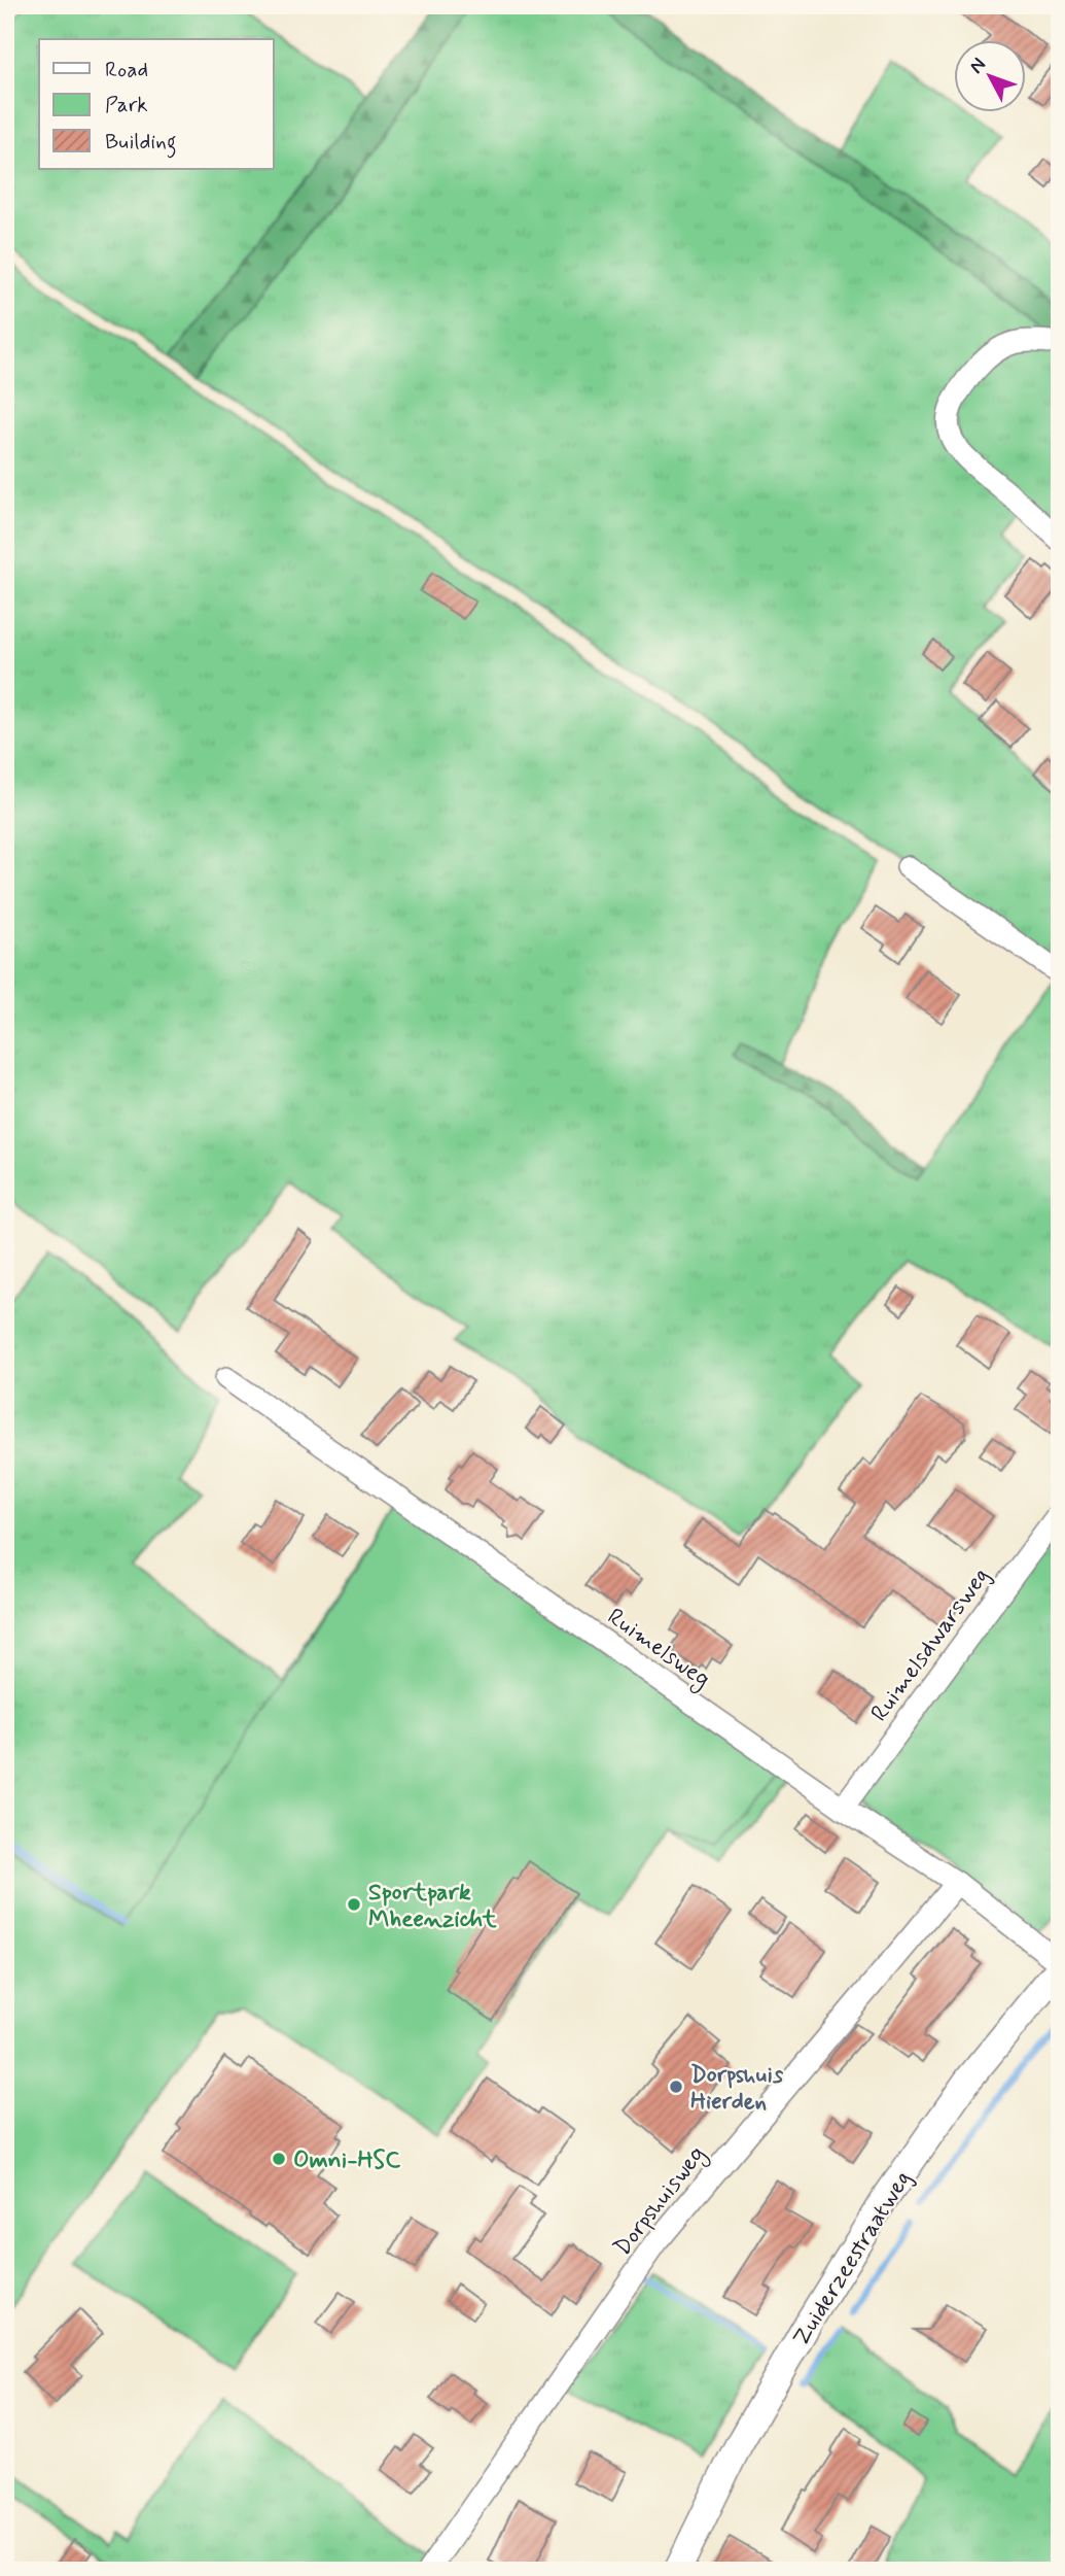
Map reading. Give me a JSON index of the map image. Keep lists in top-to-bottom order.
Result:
{
  "streets": {
    "main road": ["Zuiderzeestraatweg"],
    "street": ["Ruimelsdwarsweg", "Ruimelsweg", "Dorpshuisweg"]
  },
  "crossings": [
    ["Ruimelsdwarsweg", "Ruimelsweg"],
    ["Ruimelsweg", "Dorpshuisweg"],
    ["Ruimelsweg", "Zuiderzeestraatweg"]
  ],
  "places": ["Sportpark Mheenzicht", "Dorpshuis Hierden", "Omni-HSC"],
  "legend": ["Road", "Park", "Building"],
  "north": "top left"
}
